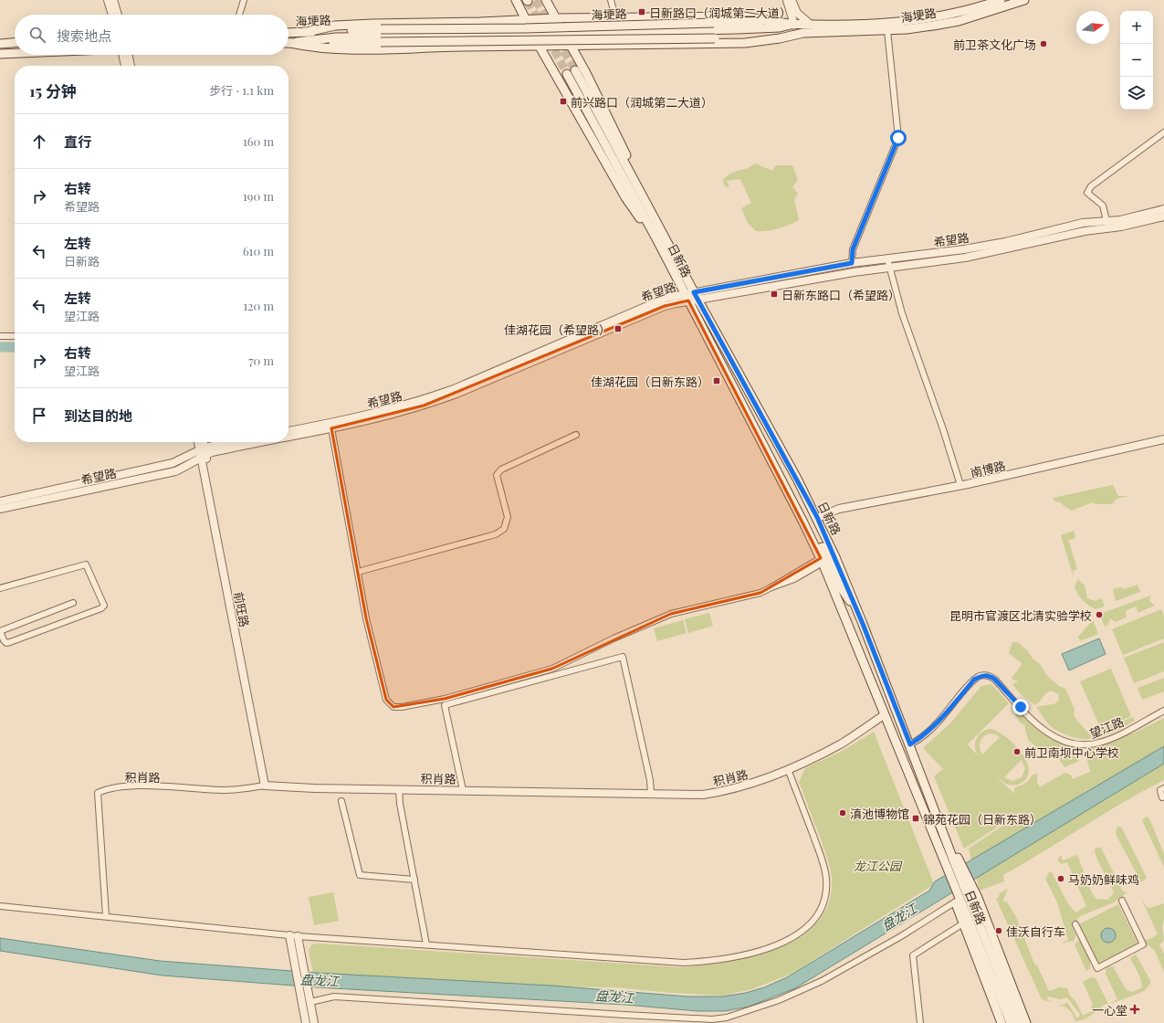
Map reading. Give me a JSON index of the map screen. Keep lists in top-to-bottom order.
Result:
{
  "streets": {
    "main road": ["海埂路", "日新路"],
    "street": [
      "希望路",
      "南博路",
      "前旺路",
      "望江路",
      "积肖路"
    ]
  },
  "crossings": [
    ["希望路", "日新路"],
    ["希望路", "前旺路"],
    ["日新路", "南博路"],
    ["日新路", "望江路"],
    ["日新路", "积肖路"],
    ["前旺路", "积肖路"]
  ],
  "water": ["盘龙江"],
  "parks": ["龙江公园"],
  "places": {
    "transit": [
      "日新路口（润城第二大道）",
      "前兴路口（润城第二大道）",
      "日新东路口（希望路）",
      "佳湖花园（希望路）",
      "佳湖花园（日新东路）",
      "锦苑花园（日新东路）"
    ],
    "other": [
      "前卫茶文化广场",
      "昆明市官渡区北清实验学校",
      "前卫南坝中心学校",
      "滇池博物馆",
      "马奶奶鲜味鸡",
      "佳沃自行车"
    ],
    "health": ["一心堂"]
  },
  "north": "right",
  "page": {
    "map_buttons": ["+", "−"],
    "search": "搜索地点",
    "heading": ["15 分钟", "步行 · 1.1 km"],
    "list": [
      ["直行", "160 m"],
      ["右转", "希望路", "190 m"],
      ["左转", "日新路", "610 m"],
      ["左转", "望江路", "120 m"],
      ["右转", "望江路", "70 m"],
      "到达目的地"
    ]
  }
}
